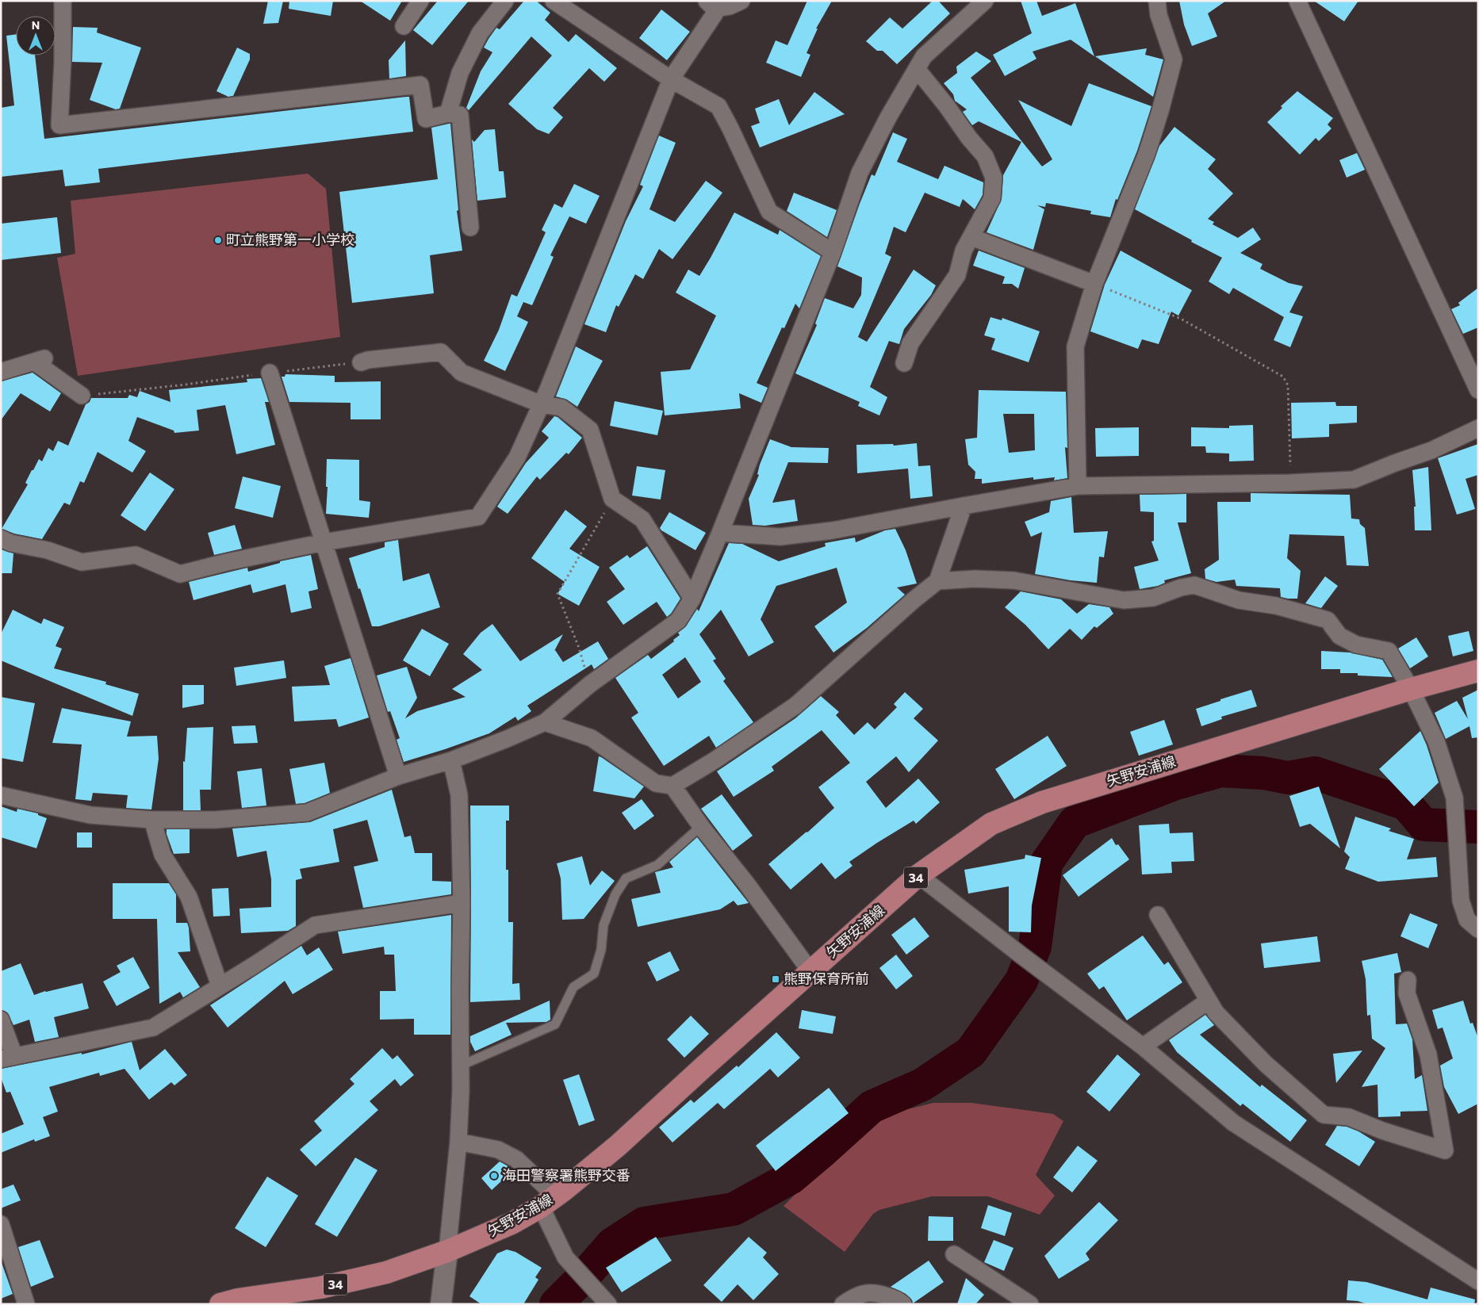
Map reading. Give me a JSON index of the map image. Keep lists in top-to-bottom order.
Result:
{
  "streets": {
    "main road": ["矢野安浦線", "34"]
  },
  "places": {
    "other": ["町立熊野第一小学校", "海田警察署熊野交番"],
    "transit": ["熊野保育所前"]
  },
  "north": "top"
}
